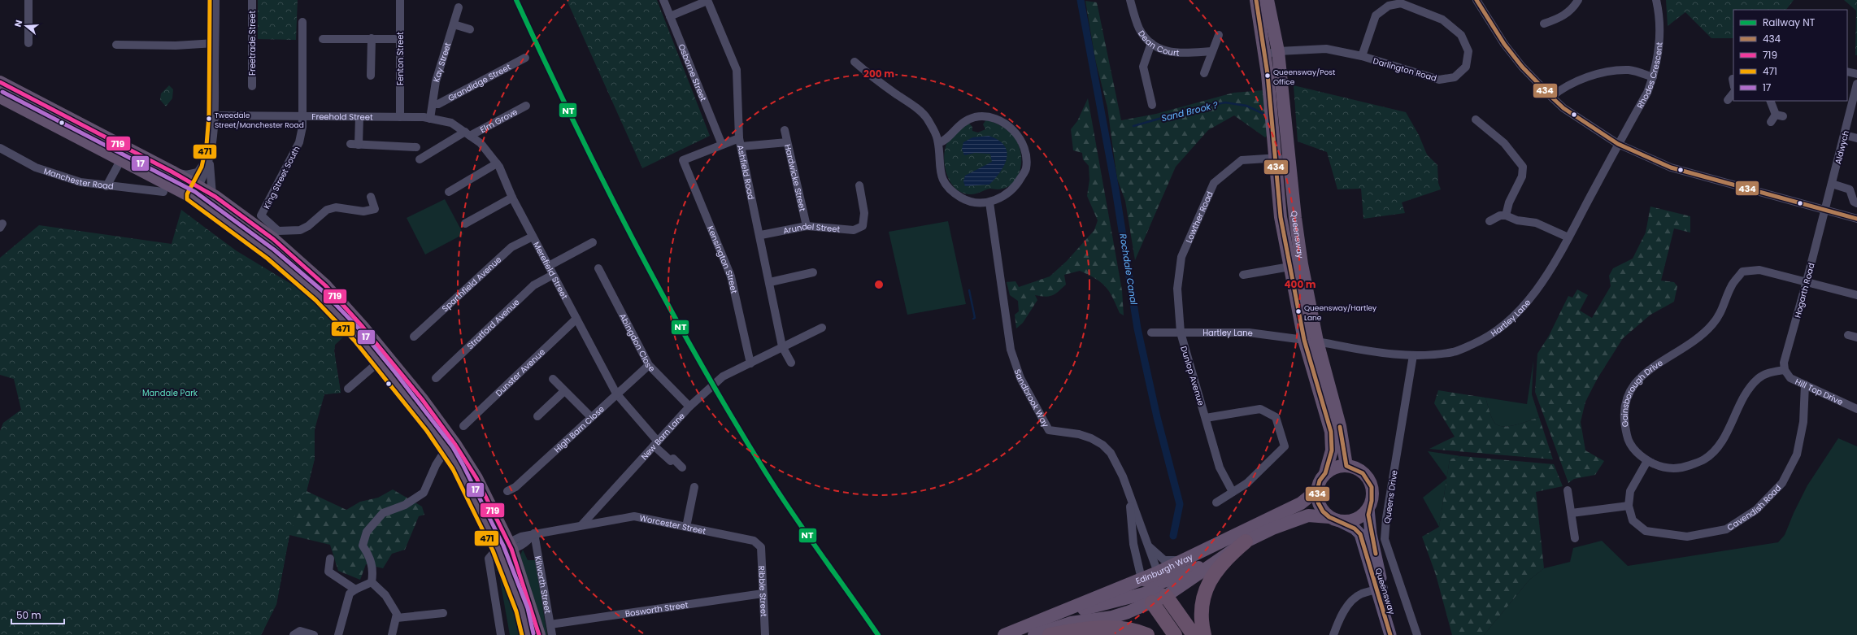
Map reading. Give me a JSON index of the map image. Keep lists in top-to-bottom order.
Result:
{
  "streets": {
    "highway": ["Queensway", "Edinburgh Way"],
    "street": [
      "Dean Court",
      "Freetrade Street",
      "Fenton Street",
      "Kay Street",
      "Darlington Road",
      "Osborne Street",
      "Rhodes Crescent",
      "Grandidge Street",
      "Freehold Street",
      "Elm Grove",
      "Aldwych",
      "Ashfield Road",
      "King Street South",
      "Manchester Road",
      "Hardwicke Street",
      "Lowther Road",
      "Arundel Street",
      "Kensington Street",
      "Merefield Street",
      "Sparthfield Avenue",
      "Hogarth Road",
      "Hartley Lane",
      "Stratford Avenue",
      "Abingdon Close",
      "Dunster Avenue",
      "Dunlop Avenue",
      "Hill Top Drive",
      "Gainsborough Drive",
      "Sandbrook Way",
      "High Barn Close",
      "New Barn Lane",
      "Queens Drive",
      "Cavendish Road",
      "Worcester Street",
      "Kilworth Street",
      "Ribble Street",
      "Bosworth Street"
    ]
  },
  "crossings": [
    ["Fenton Street", "Freehold Street"],
    ["Kay Street", "Grandidge Street"],
    ["Kay Street", "Freehold Street"],
    ["Kay Street", "Merefield Street"],
    ["Darlington Road", "Queensway"],
    ["Osborne Street", "Kensington Street"],
    ["Rhodes Crescent", "Hartley Lane"],
    ["Freehold Street", "King Street South"],
    ["Freehold Street", "Merefield Street"],
    ["Elm Grove", "Merefield Street"],
    ["Aldwych", "Hogarth Road"],
    ["Ashfield Road", "Arundel Street"],
    ["Ashfield Road", "New Barn Lane"],
    ["Hardwicke Street", "Arundel Street"],
    ["Lowther Road", "Queensway"],
    ["Lowther Road", "Hartley Lane"],
    ["Lowther Road", "Dunlop Avenue"],
    ["Queensway", "Hartley Lane"],
    ["Queensway", "Edinburgh Way"],
    ["Kensington Street", "New Barn Lane"],
    ["Merefield Street", "Sparthfield Avenue"],
    ["Merefield Street", "Stratford Avenue"],
    ["Merefield Street", "Dunster Avenue"],
    ["Merefield Street", "High Barn Close"],
    ["Merefield Street", "New Barn Lane"],
    ["Hogarth Road", "Hill Top Drive"],
    ["Hogarth Road", "Gainsborough Drive"],
    ["Hartley Lane", "Dunlop Avenue"],
    ["Hartley Lane", "Queens Drive"],
    ["Abingdon Close", "High Barn Close"],
    ["Abingdon Close", "New Barn Lane"],
    ["Hill Top Drive", "Gainsborough Drive"],
    ["Hill Top Drive", "Cavendish Road"],
    ["Gainsborough Drive", "Cavendish Road"],
    ["Sandbrook Way", "Edinburgh Way"],
    ["New Barn Lane", "Worcester Street"],
    ["Worcester Street", "Ribble Street"],
    ["Kilworth Street", "Bosworth Street"],
    ["Ribble Street", "Bosworth Street"]
  ],
  "water": ["Sand Brook ?", "Rochdale Canal"],
  "parks": ["Mandale Park"],
  "places": ["Queensway/Post Office", "Tweedale Street/Manchester Road", "Queensway/Hartley Lane"],
  "lines": [
    "rail line NT",
    "transit line 434",
    "transit line 471",
    "transit line 719",
    "transit line 17"
  ],
  "legend": [
    "Railway NT",
    "434",
    "719",
    "471",
    "17"
  ],
  "scale_bar": "50 m",
  "north": "left",
  "rings": ["200 m", "400 m"]
}
